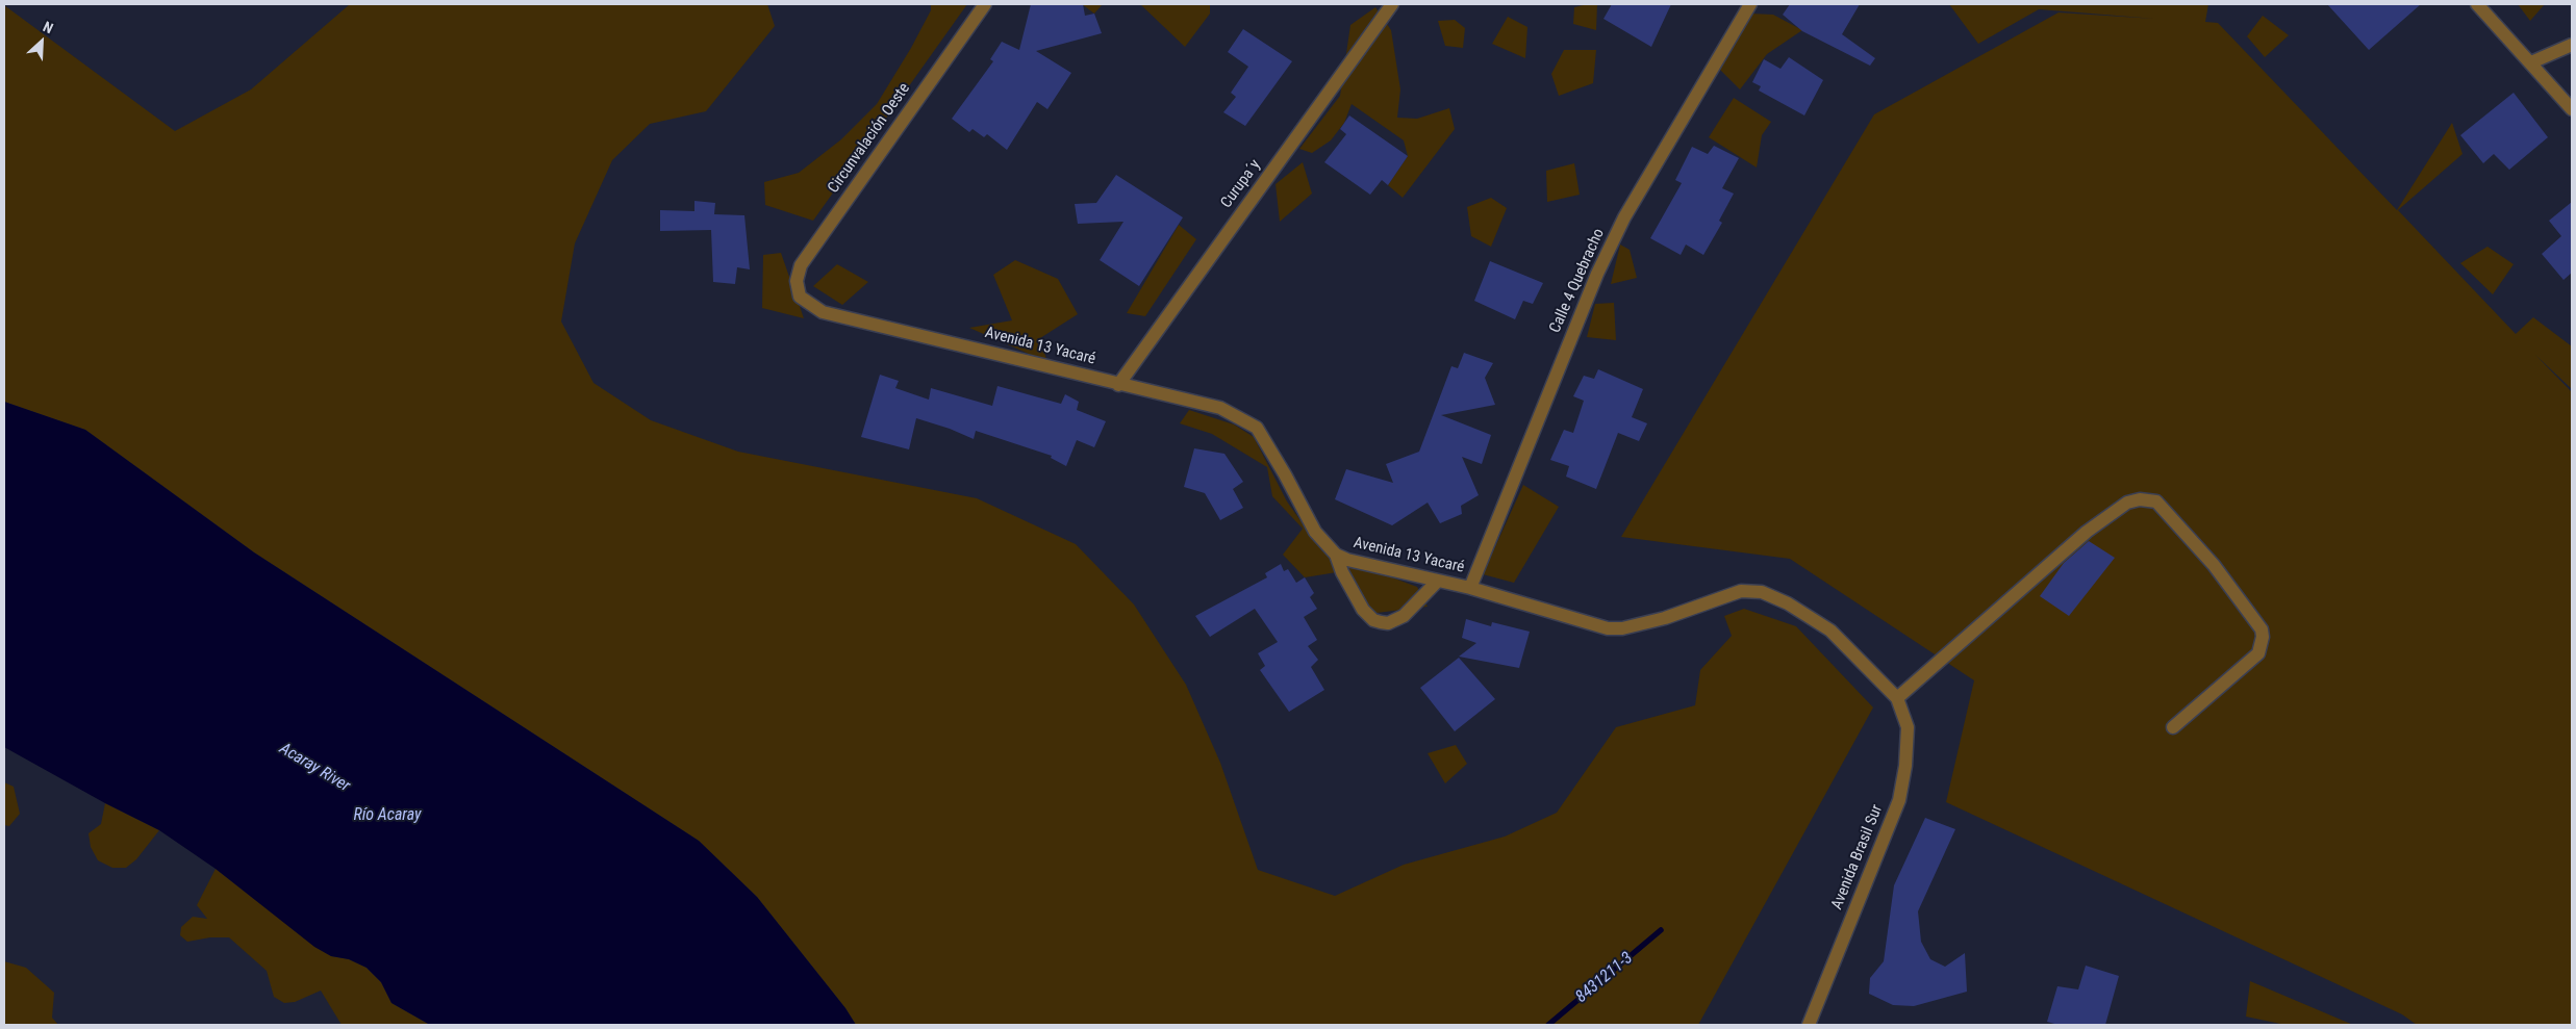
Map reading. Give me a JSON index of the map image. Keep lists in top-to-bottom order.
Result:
{
  "streets": {
    "street": [
      "Circunvalación Oeste",
      "Curupa´y",
      "Calle 4 Quebracho",
      "Avenida 13 Yacaré",
      "Avenida Brasil Sur"
    ]
  },
  "crossings": [
    ["Circunvalación Oeste", "Avenida 13 Yacaré"],
    ["Curupa´y", "Avenida 13 Yacaré"],
    ["Calle 4 Quebracho", "Avenida 13 Yacaré"],
    ["Avenida 13 Yacaré", "Avenida Brasil Sur"]
  ],
  "water": ["Acaray River", "Río Acaray", "8431211-3"],
  "north": "top right"
}
